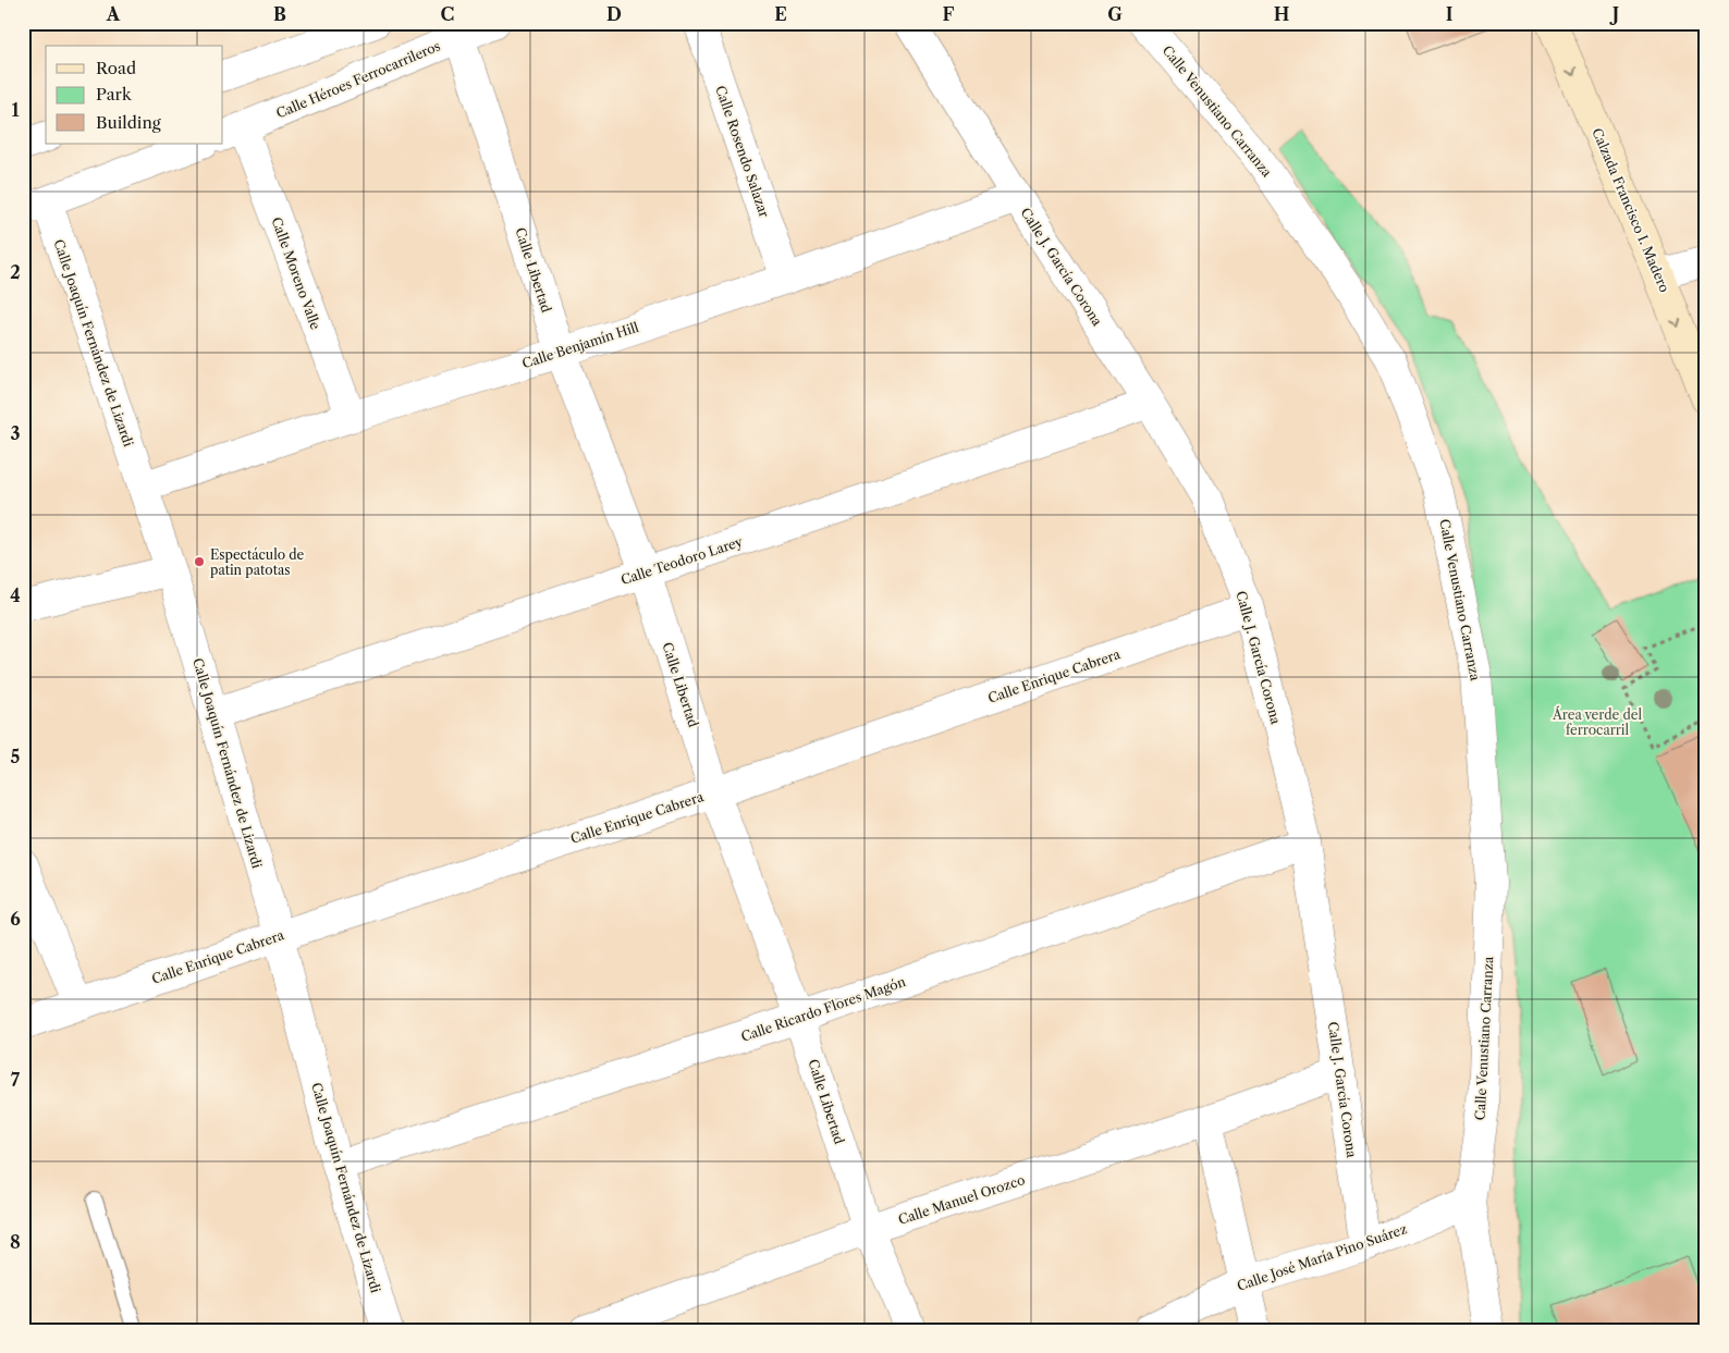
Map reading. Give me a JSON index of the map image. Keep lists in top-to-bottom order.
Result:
{
  "streets": {
    "main road": ["Calzada Francisco I. Madero"],
    "street": [
      "Calle Héroes Ferrocarrileros",
      "Calle Venustiano Carranza",
      "Calle Rosendo Salazar",
      "Calle J. García Corona",
      "Calle Libertad",
      "Calle Moreno Valle",
      "Calle Joaquín Fernández de Lizardi",
      "Calle Benjamín Hill",
      "Calle Teodoro Larey",
      "Calle Enrique Cabrera",
      "Calle Ricardo Flores Magón",
      "Calle Manuel Orozco",
      "Calle José María Pino Suárez"
    ]
  },
  "crossings": [
    ["Calle Héroes Ferrocarrileros", "Calle Libertad"],
    ["Calle Héroes Ferrocarrileros", "Calle Moreno Valle"],
    ["Calle Venustiano Carranza", "Calle José María Pino Suárez"],
    ["Calle Rosendo Salazar", "Calle Benjamín Hill"],
    ["Calle J. García Corona", "Calle Benjamín Hill"],
    ["Calle J. García Corona", "Calle Teodoro Larey"],
    ["Calle J. García Corona", "Calle Enrique Cabrera"],
    ["Calle J. García Corona", "Calle Ricardo Flores Magón"],
    ["Calle J. García Corona", "Calle Manuel Orozco"],
    ["Calle J. García Corona", "Calle José María Pino Suárez"],
    ["Calle Libertad", "Calle Benjamín Hill"],
    ["Calle Libertad", "Calle Teodoro Larey"],
    ["Calle Libertad", "Calle Enrique Cabrera"],
    ["Calle Libertad", "Calle Ricardo Flores Magón"],
    ["Calle Libertad", "Calle Manuel Orozco"],
    ["Calle Moreno Valle", "Calle Benjamín Hill"],
    ["Calle Joaquín Fernández de Lizardi", "Calle Benjamín Hill"],
    ["Calle Joaquín Fernández de Lizardi", "Calle Teodoro Larey"],
    ["Calle Joaquín Fernández de Lizardi", "Calle Enrique Cabrera"],
    ["Calle Joaquín Fernández de Lizardi", "Calle Ricardo Flores Magón"]
  ],
  "one_way": ["Calzada Francisco I. Madero"],
  "parks": ["Área verde del ferrocarril"],
  "places": ["Espectáculo de patin patotas"],
  "legend": ["Road", "Park", "Building"],
  "grid": {
    "columns": [
      "A",
      "B",
      "C",
      "D",
      "E",
      "F",
      "G",
      "H",
      "I",
      "J"
    ],
    "rows": [
      "1",
      "2",
      "3",
      "4",
      "5",
      "6",
      "7",
      "8"
    ]
  }
}
